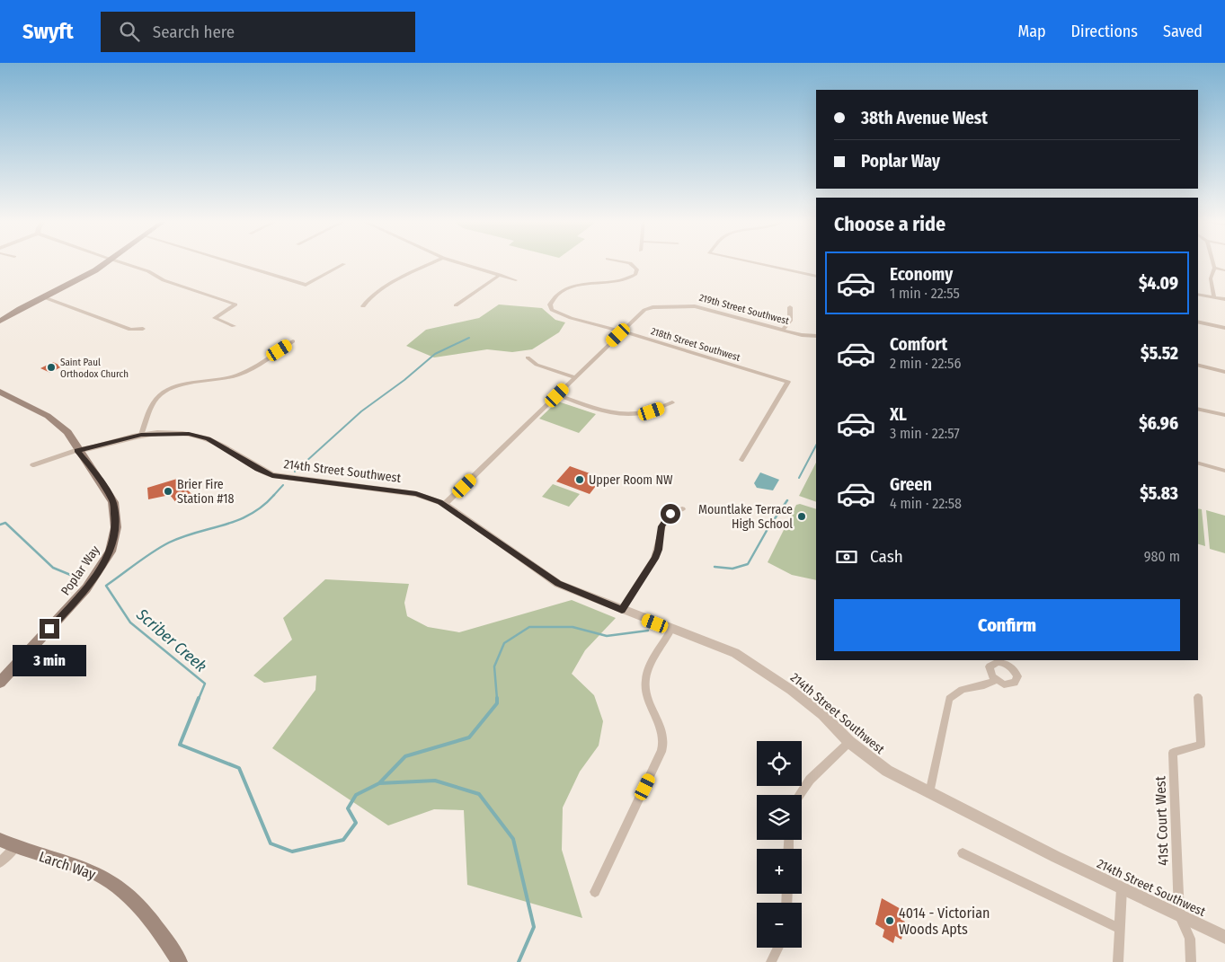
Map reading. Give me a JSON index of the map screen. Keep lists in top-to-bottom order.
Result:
{
  "streets": {
    "main road": ["Poplar Way", "Larch Way"],
    "street": [
      "219th Street Southwest",
      "218th Street Southwest",
      "214th Street Southwest",
      "41st Court West"
    ]
  },
  "crossings": [
    ["219th Street Southwest", "218th Street Southwest"],
    ["214th Street Southwest", "Poplar Way"],
    ["214th Street Southwest", "41st Court West"]
  ],
  "water": ["Scriber Creek"],
  "places": [
    "Saint Paul Orthodox Church",
    "Upper Room NW",
    "Brier Fire Station #18",
    "Mountlake Terrace High School",
    "4014 - Victorian Woods Apts"
  ],
  "page": {
    "header": "Swyft",
    "search": "Search here",
    "nav": ["Map", "Directions", "Saved"],
    "banner": ["38th Avenue West", "Poplar Way"],
    "heading": "Choose a ride",
    "list": [
      {
        "name": "Economy",
        "note": "1 min · 22:55",
        "value": "$4.09"
      },
      {
        "name": "Comfort",
        "note": "2 min · 22:56",
        "value": "$5.52"
      },
      {
        "name": "XL",
        "note": "3 min · 22:57",
        "value": "$6.96"
      },
      {
        "name": "Green",
        "note": "4 min · 22:58",
        "value": "$5.83"
      }
    ],
    "pay": ["Cash", "980 m"],
    "buttons": "Confirm",
    "bubble": "3 min",
    "map_buttons": ["+", "−"]
  }
}
